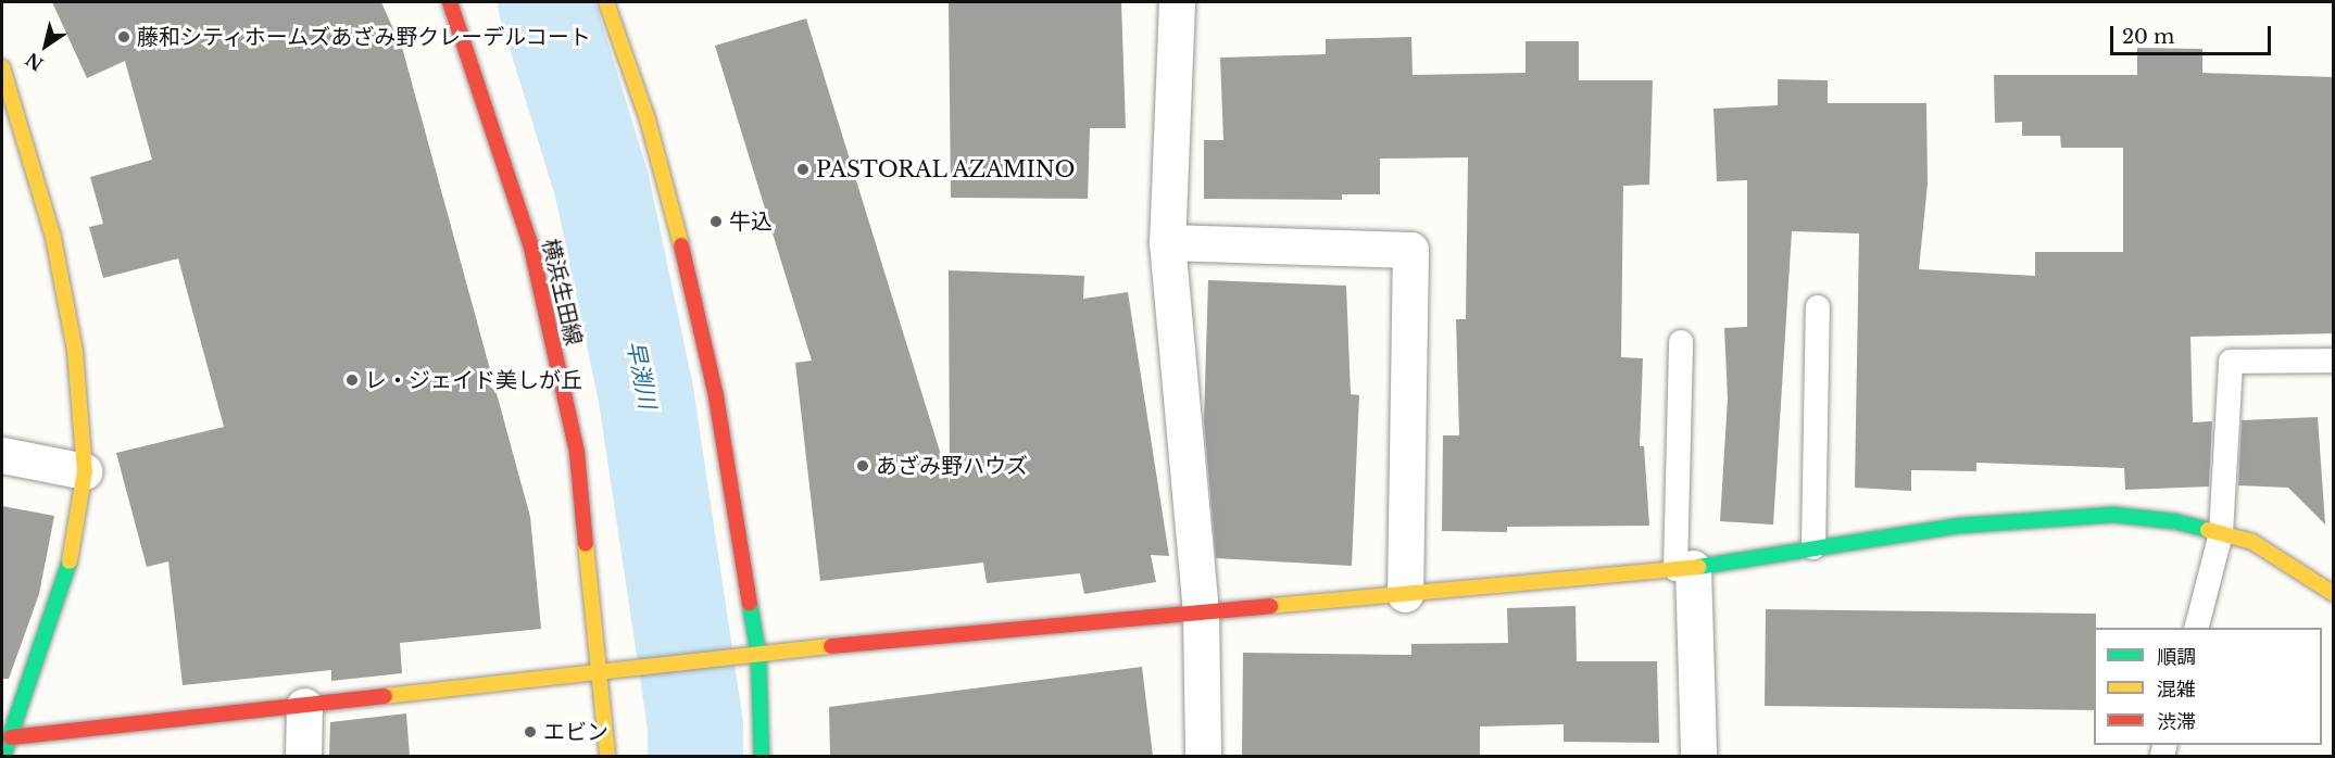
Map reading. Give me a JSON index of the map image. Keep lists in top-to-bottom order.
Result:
{
  "streets": {
    "street": ["横浜生田線"]
  },
  "water": ["早渕川"],
  "places": [
    "藤和シティホームズあざみ野クレーデルコート",
    "PASTORAL AZAMINO",
    "牛込",
    "レ・ジェイド美しが丘",
    "あざみ野ハウズ",
    "エビン"
  ],
  "legend": ["順調", "混雑", "渋滞"],
  "scale_bar": "20 m",
  "north": "bottom left"
}
